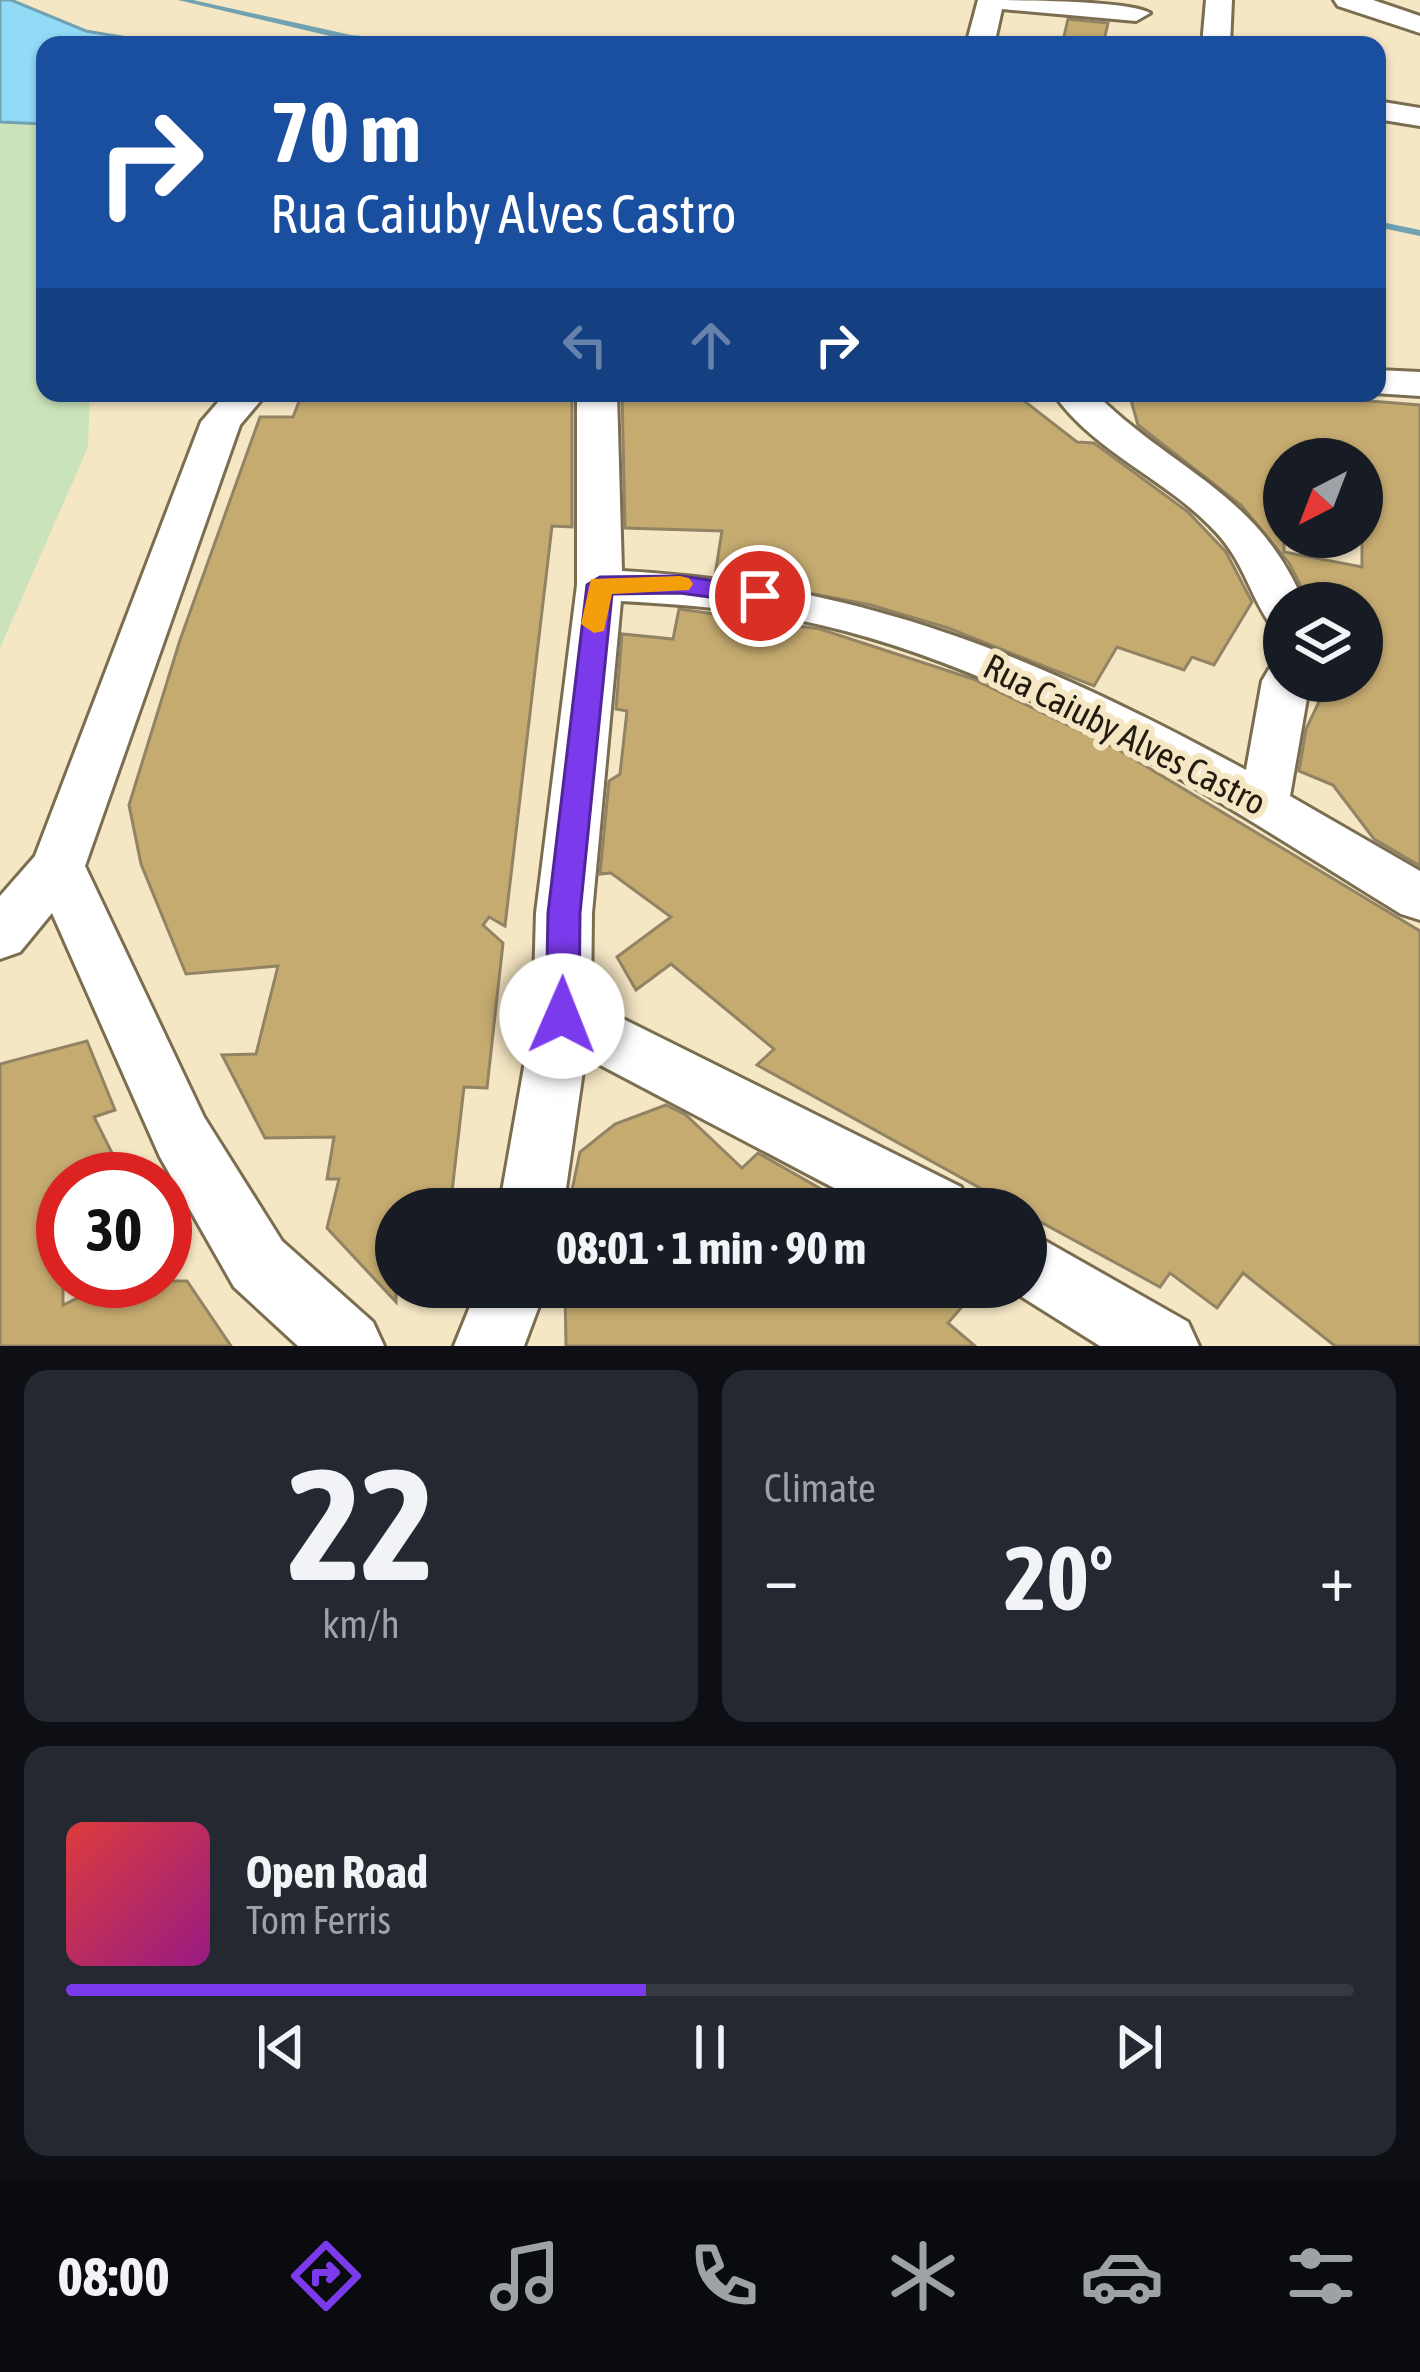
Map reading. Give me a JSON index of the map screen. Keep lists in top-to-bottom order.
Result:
{
  "streets": {
    "street": ["Rua Caiuby Alves Castro"]
  },
  "north": "bottom left",
  "page": {
    "turn": ["70 m", "Rua Caiuby Alves Castro"],
    "limit": "30",
    "trip": "08:01 · 1 min · 90 m",
    "tile": [
      ["22", "km/h"],
      "Climate"
    ],
    "heat": ["−", "20°", "+"],
    "song": ["Open Road", "Tom Ferris"],
    "tabs": "08:00"
  }
}
